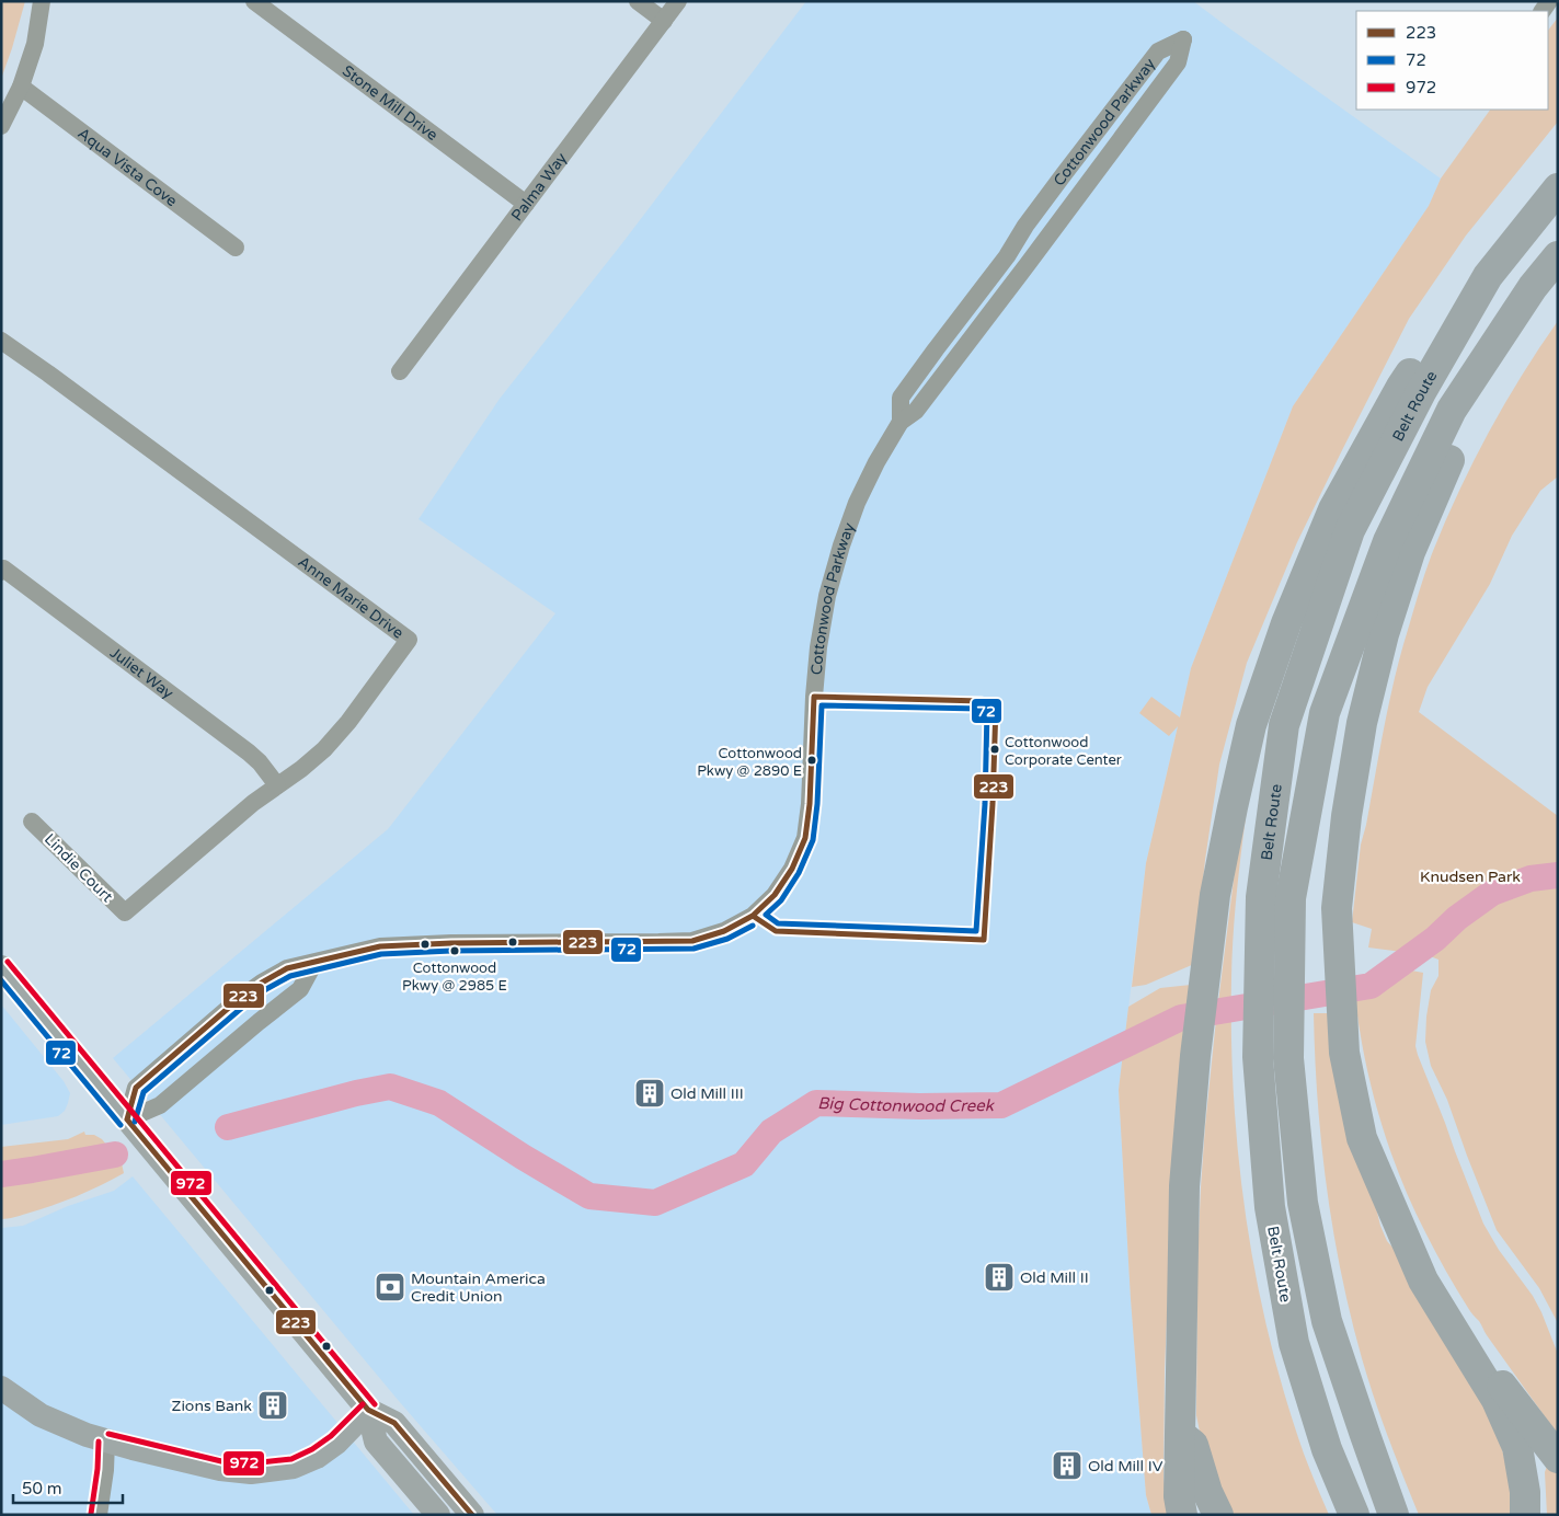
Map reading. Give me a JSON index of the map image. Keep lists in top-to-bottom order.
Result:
{
  "streets": {
    "highway": ["Belt Route"],
    "street": [
      "Stone Mill Drive",
      "Cottonwood Parkway",
      "Aqua Vista Cove",
      "Palma Way",
      "Anne Marie Drive",
      "Juliet Way",
      "Lindie Court"
    ]
  },
  "crossings": [
    ["Stone Mill Drive", "Palma Way"],
    ["Anne Marie Drive", "Juliet Way"],
    ["Anne Marie Drive", "Lindie Court"]
  ],
  "water": ["Big Cottonwood Creek"],
  "parks": ["Knudsen Park"],
  "places": {
    "other": ["Cottonwood Corporate Center", "Cottonwood Pkwy @ 2890 E", "Cottonwood Pkwy @ 2985 E"],
    "building": [
      "Old Mill III",
      "Old Mill II",
      "Zions Bank",
      "Old Mill IV"
    ],
    "bank": ["Mountain America Credit Union"]
  },
  "lines": ["transit line 223", "transit line 72", "transit line 972"],
  "legend": ["223", "72", "972"],
  "scale_bar": "50 m"
}
